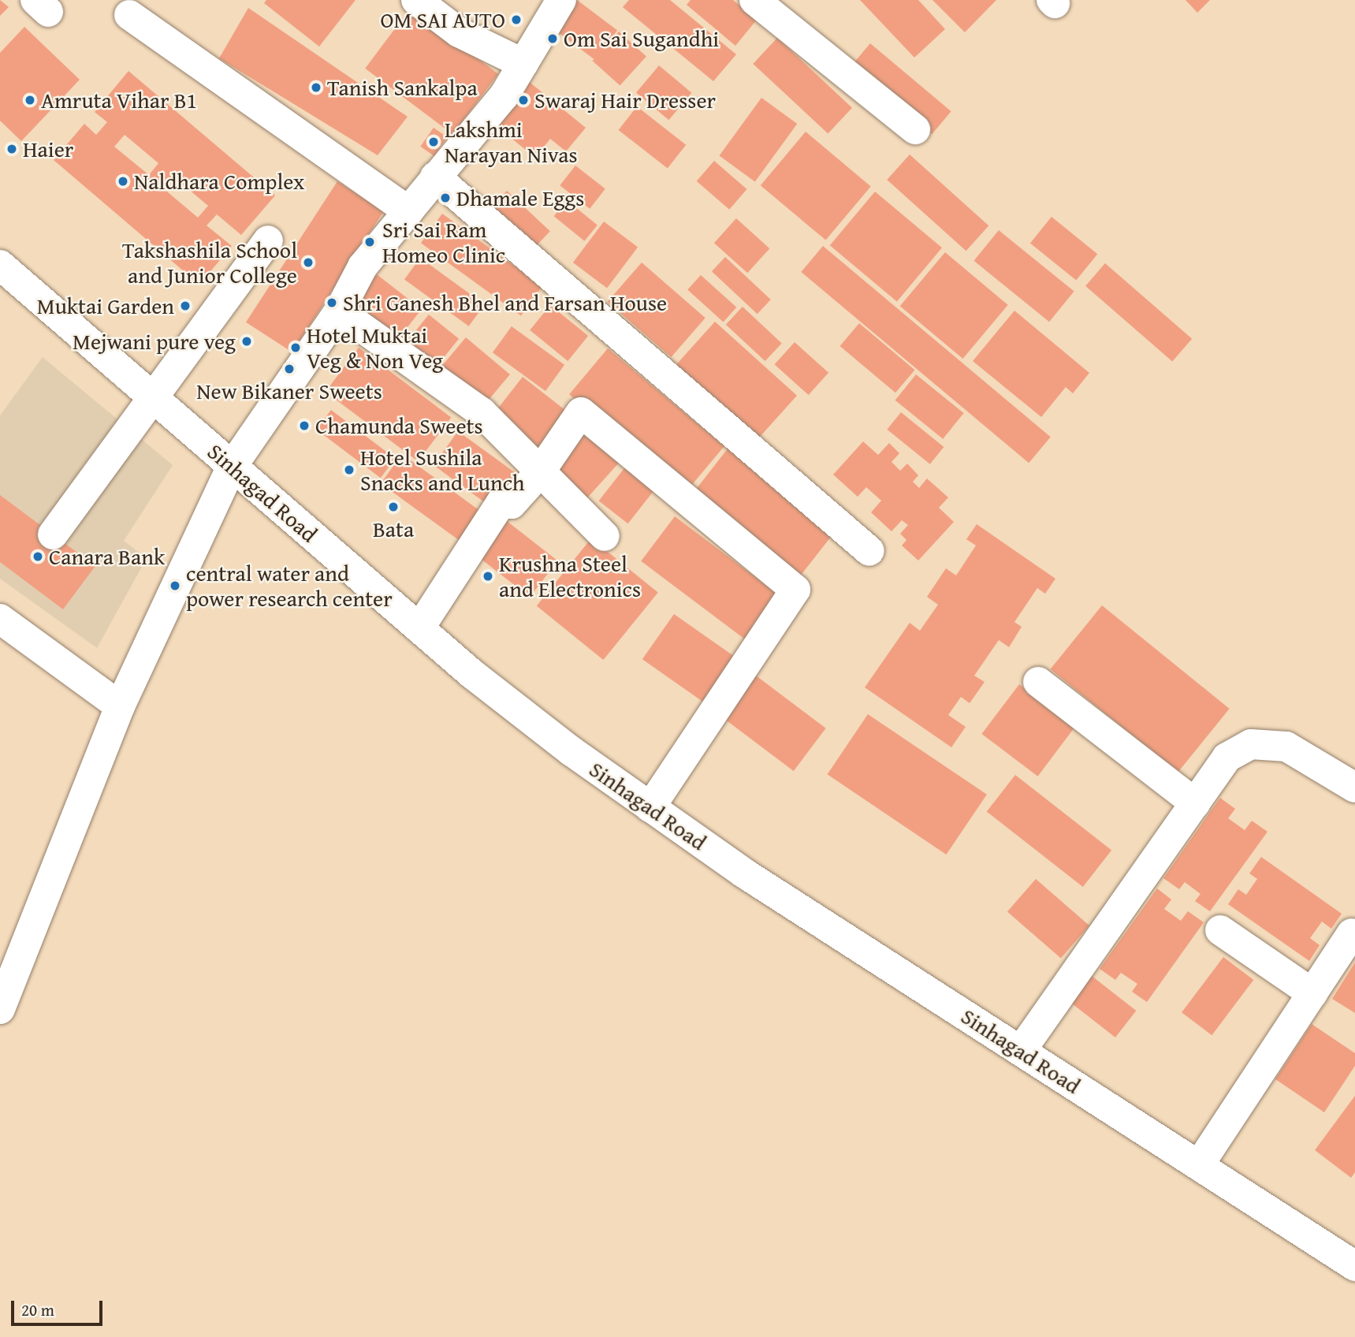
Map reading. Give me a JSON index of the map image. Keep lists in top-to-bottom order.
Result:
{
  "streets": {
    "street": ["Sinhagad Road"]
  },
  "places": [
    "OM SAI AUTO",
    "Om Sai Sugandhi",
    "Tanish Sankalpa",
    "Amruta Vihar B1",
    "Swaraj Hair Dresser",
    "Lakshmi Narayan Nivas",
    "Haier",
    "Naldhara Complex",
    "Dhamale Eggs",
    "Sri Sai Ram Homeo Clinic",
    "Takshashila School and Junior College",
    "Shri Ganesh Bhel and Farsan House",
    "Muktai Garden",
    "Mejwani pure veg",
    "Hotel Muktai Veg & Non Veg",
    "New Bikaner Sweets",
    "Chamunda Sweets",
    "Hotel Sushila Snacks and Lunch",
    "Bata",
    "Canara Bank",
    "Krushna Steel and Electronics",
    "central water and power research center"
  ],
  "scale_bar": "20 m"
}
